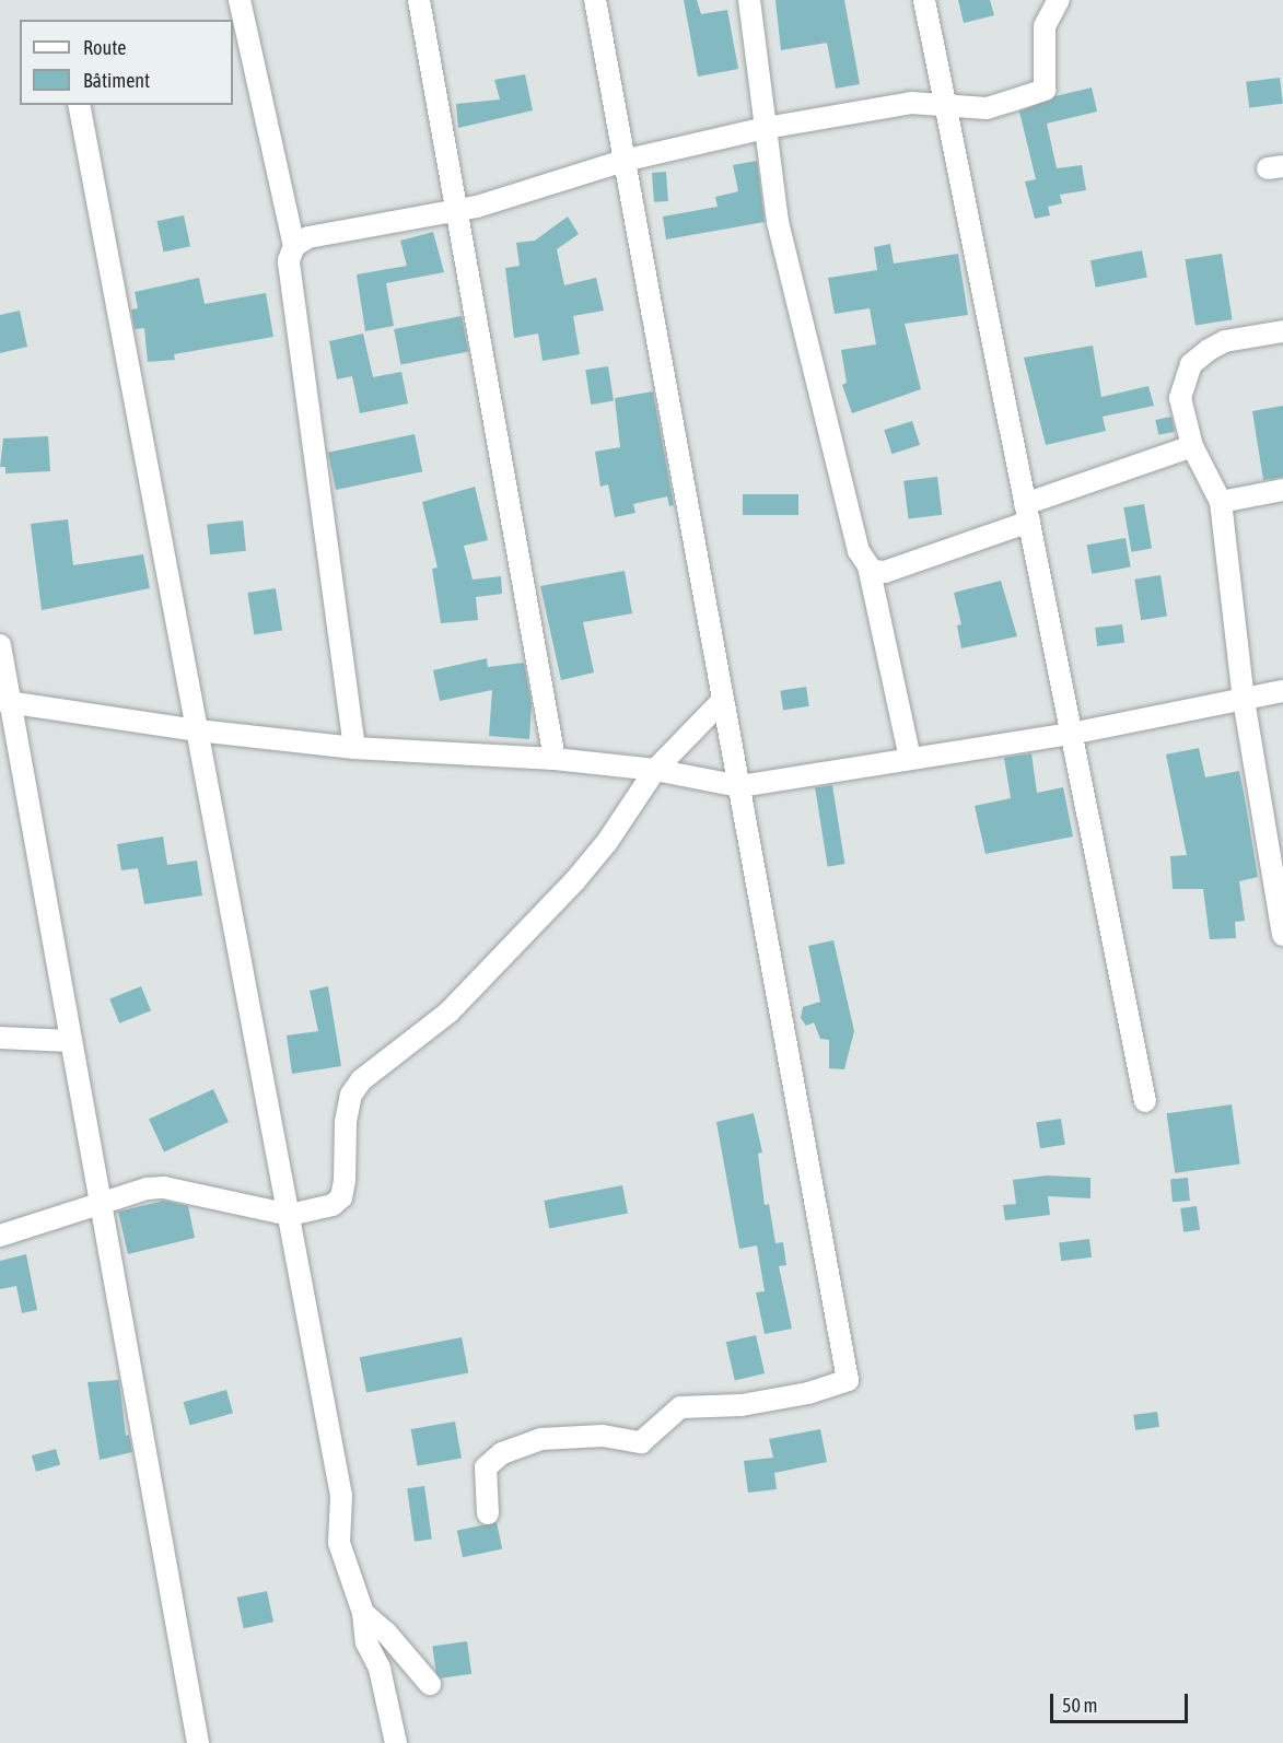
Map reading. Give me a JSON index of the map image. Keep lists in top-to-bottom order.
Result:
{
  "legend": ["Route", "Bâtiment"],
  "scale_bar": "50 m"
}
